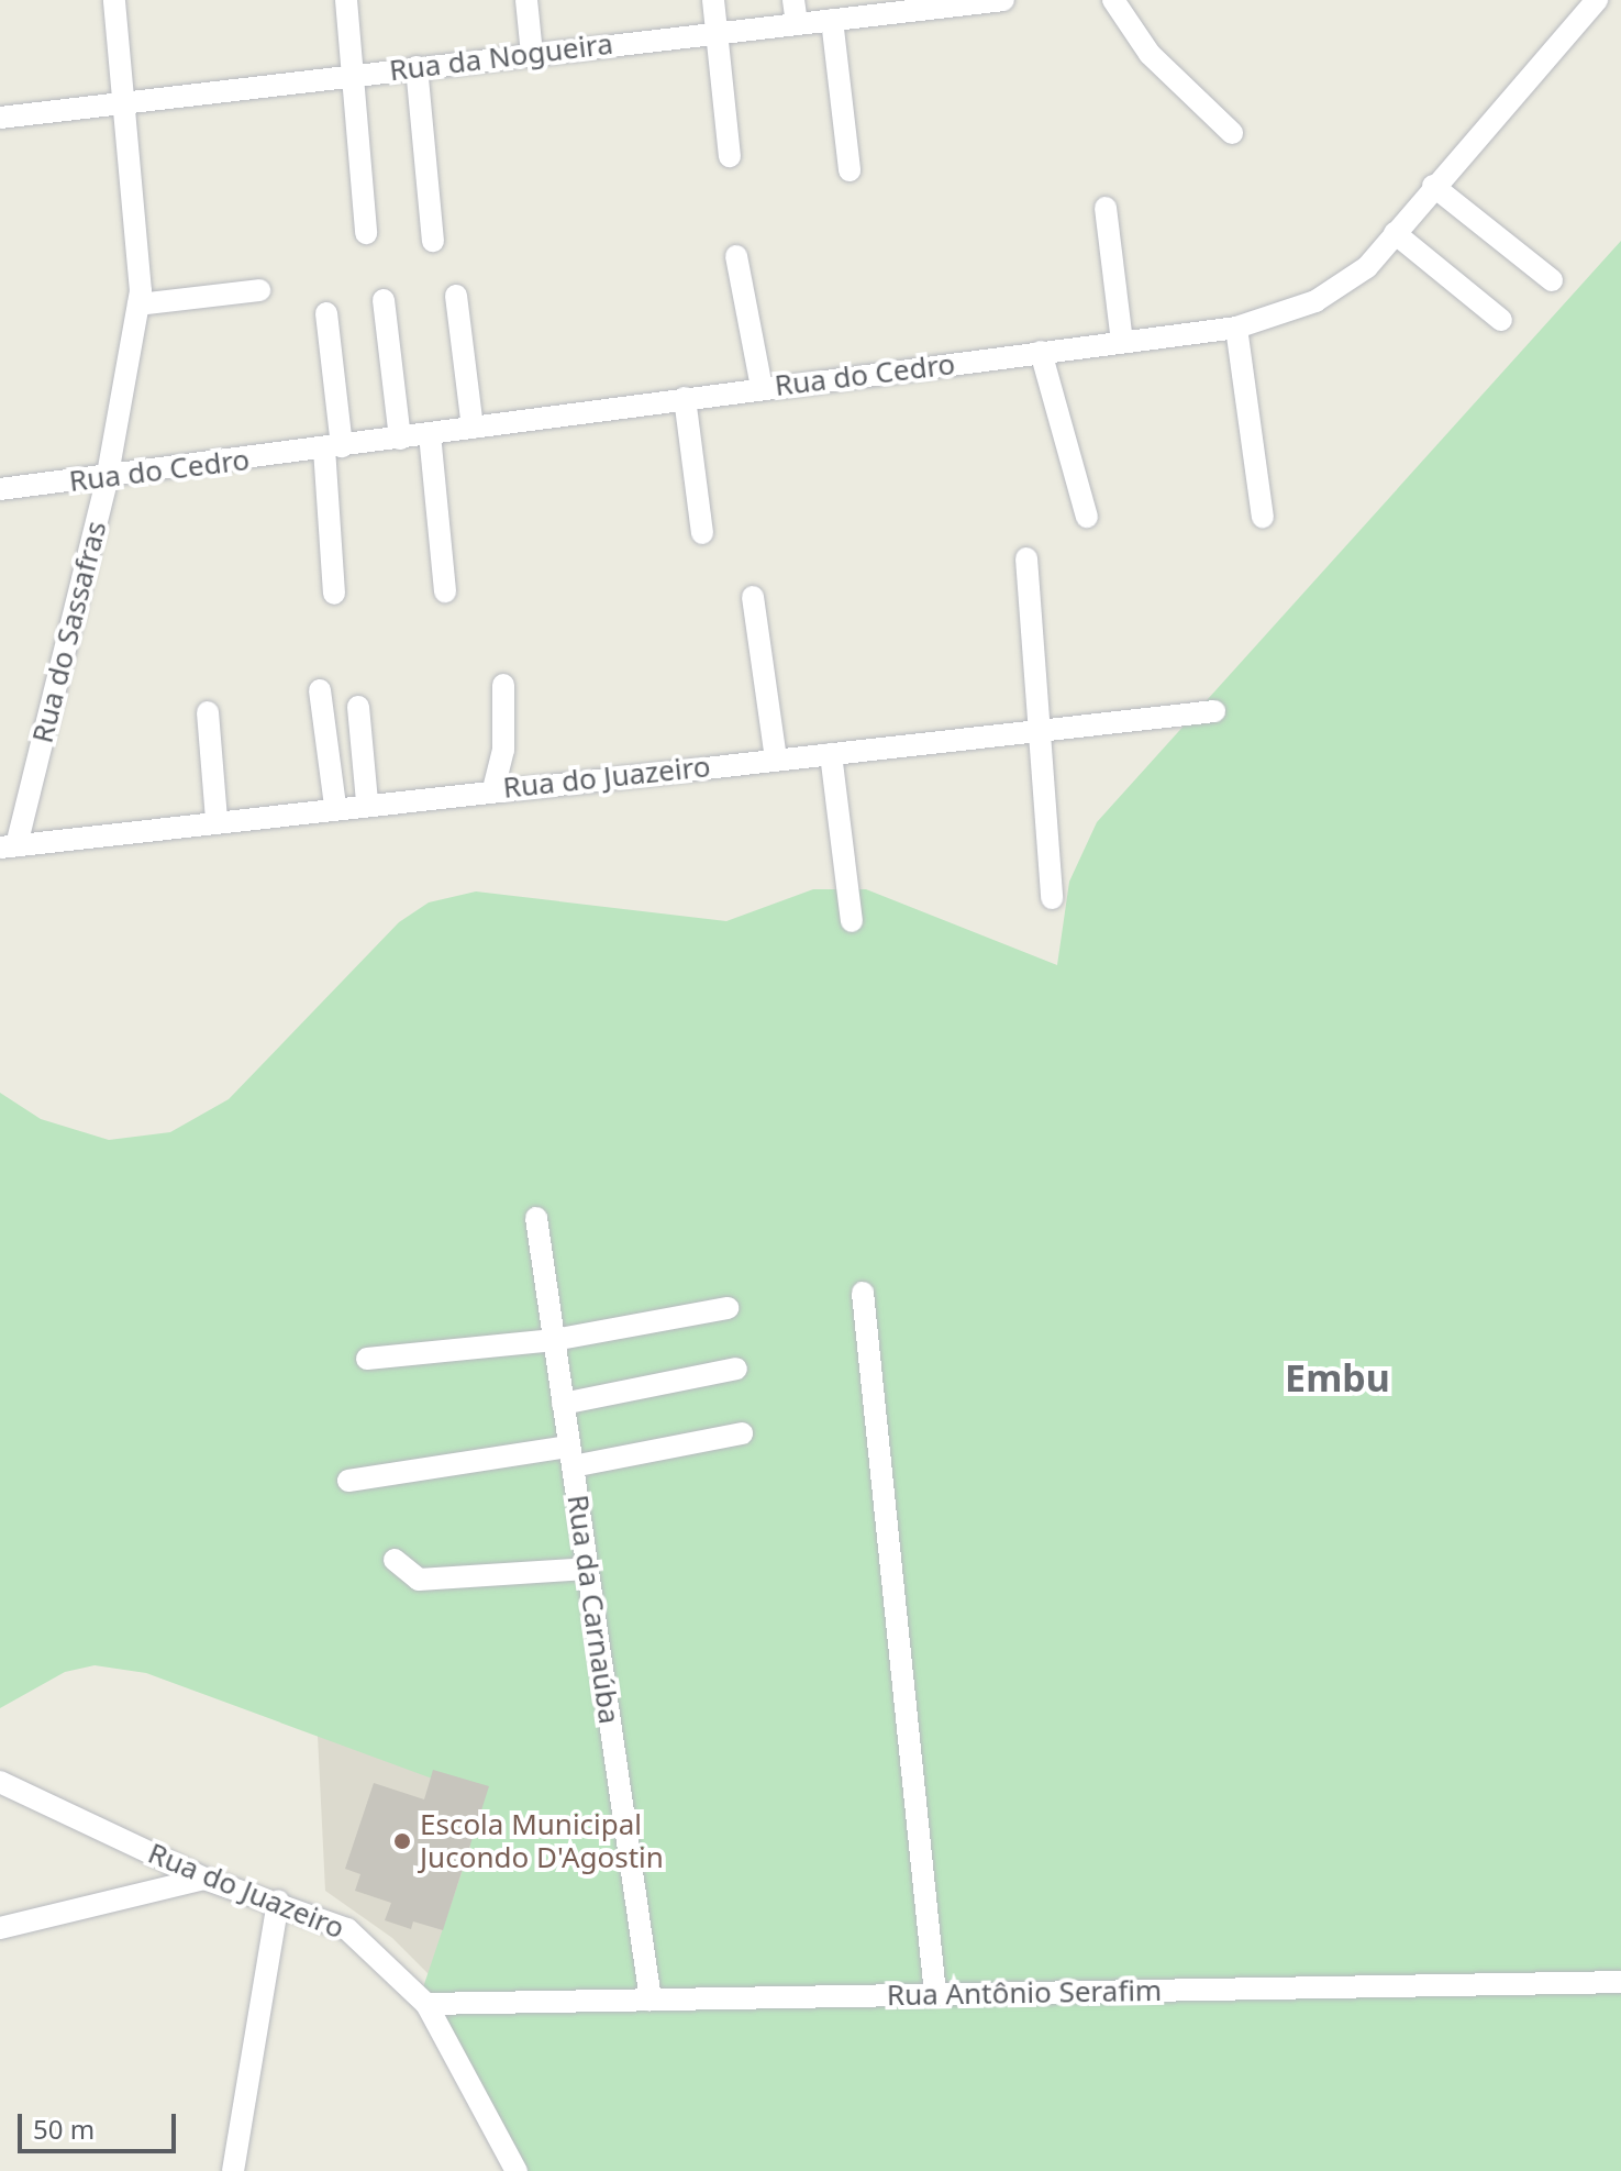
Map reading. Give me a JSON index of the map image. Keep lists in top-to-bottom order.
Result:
{
  "streets": {
    "street": [
      "Rua da Nogueira",
      "Rua do Cedro",
      "Rua do Sassafras",
      "Rua do Juazeiro",
      "Rua da Carnaúba",
      "Rua Antônio Serafim"
    ]
  },
  "crossings": [
    ["Rua da Nogueira", "Rua do Sassafras"],
    ["Rua do Cedro", "Rua do Sassafras"],
    ["Rua do Sassafras", "Rua do Juazeiro"],
    ["Rua do Juazeiro", "Rua Antônio Serafim"],
    ["Rua da Carnaúba", "Rua Antônio Serafim"]
  ],
  "districts": ["Embu"],
  "places": ["Escola Municipal Jucondo D'Agostin"],
  "scale_bar": "50 m"
}
